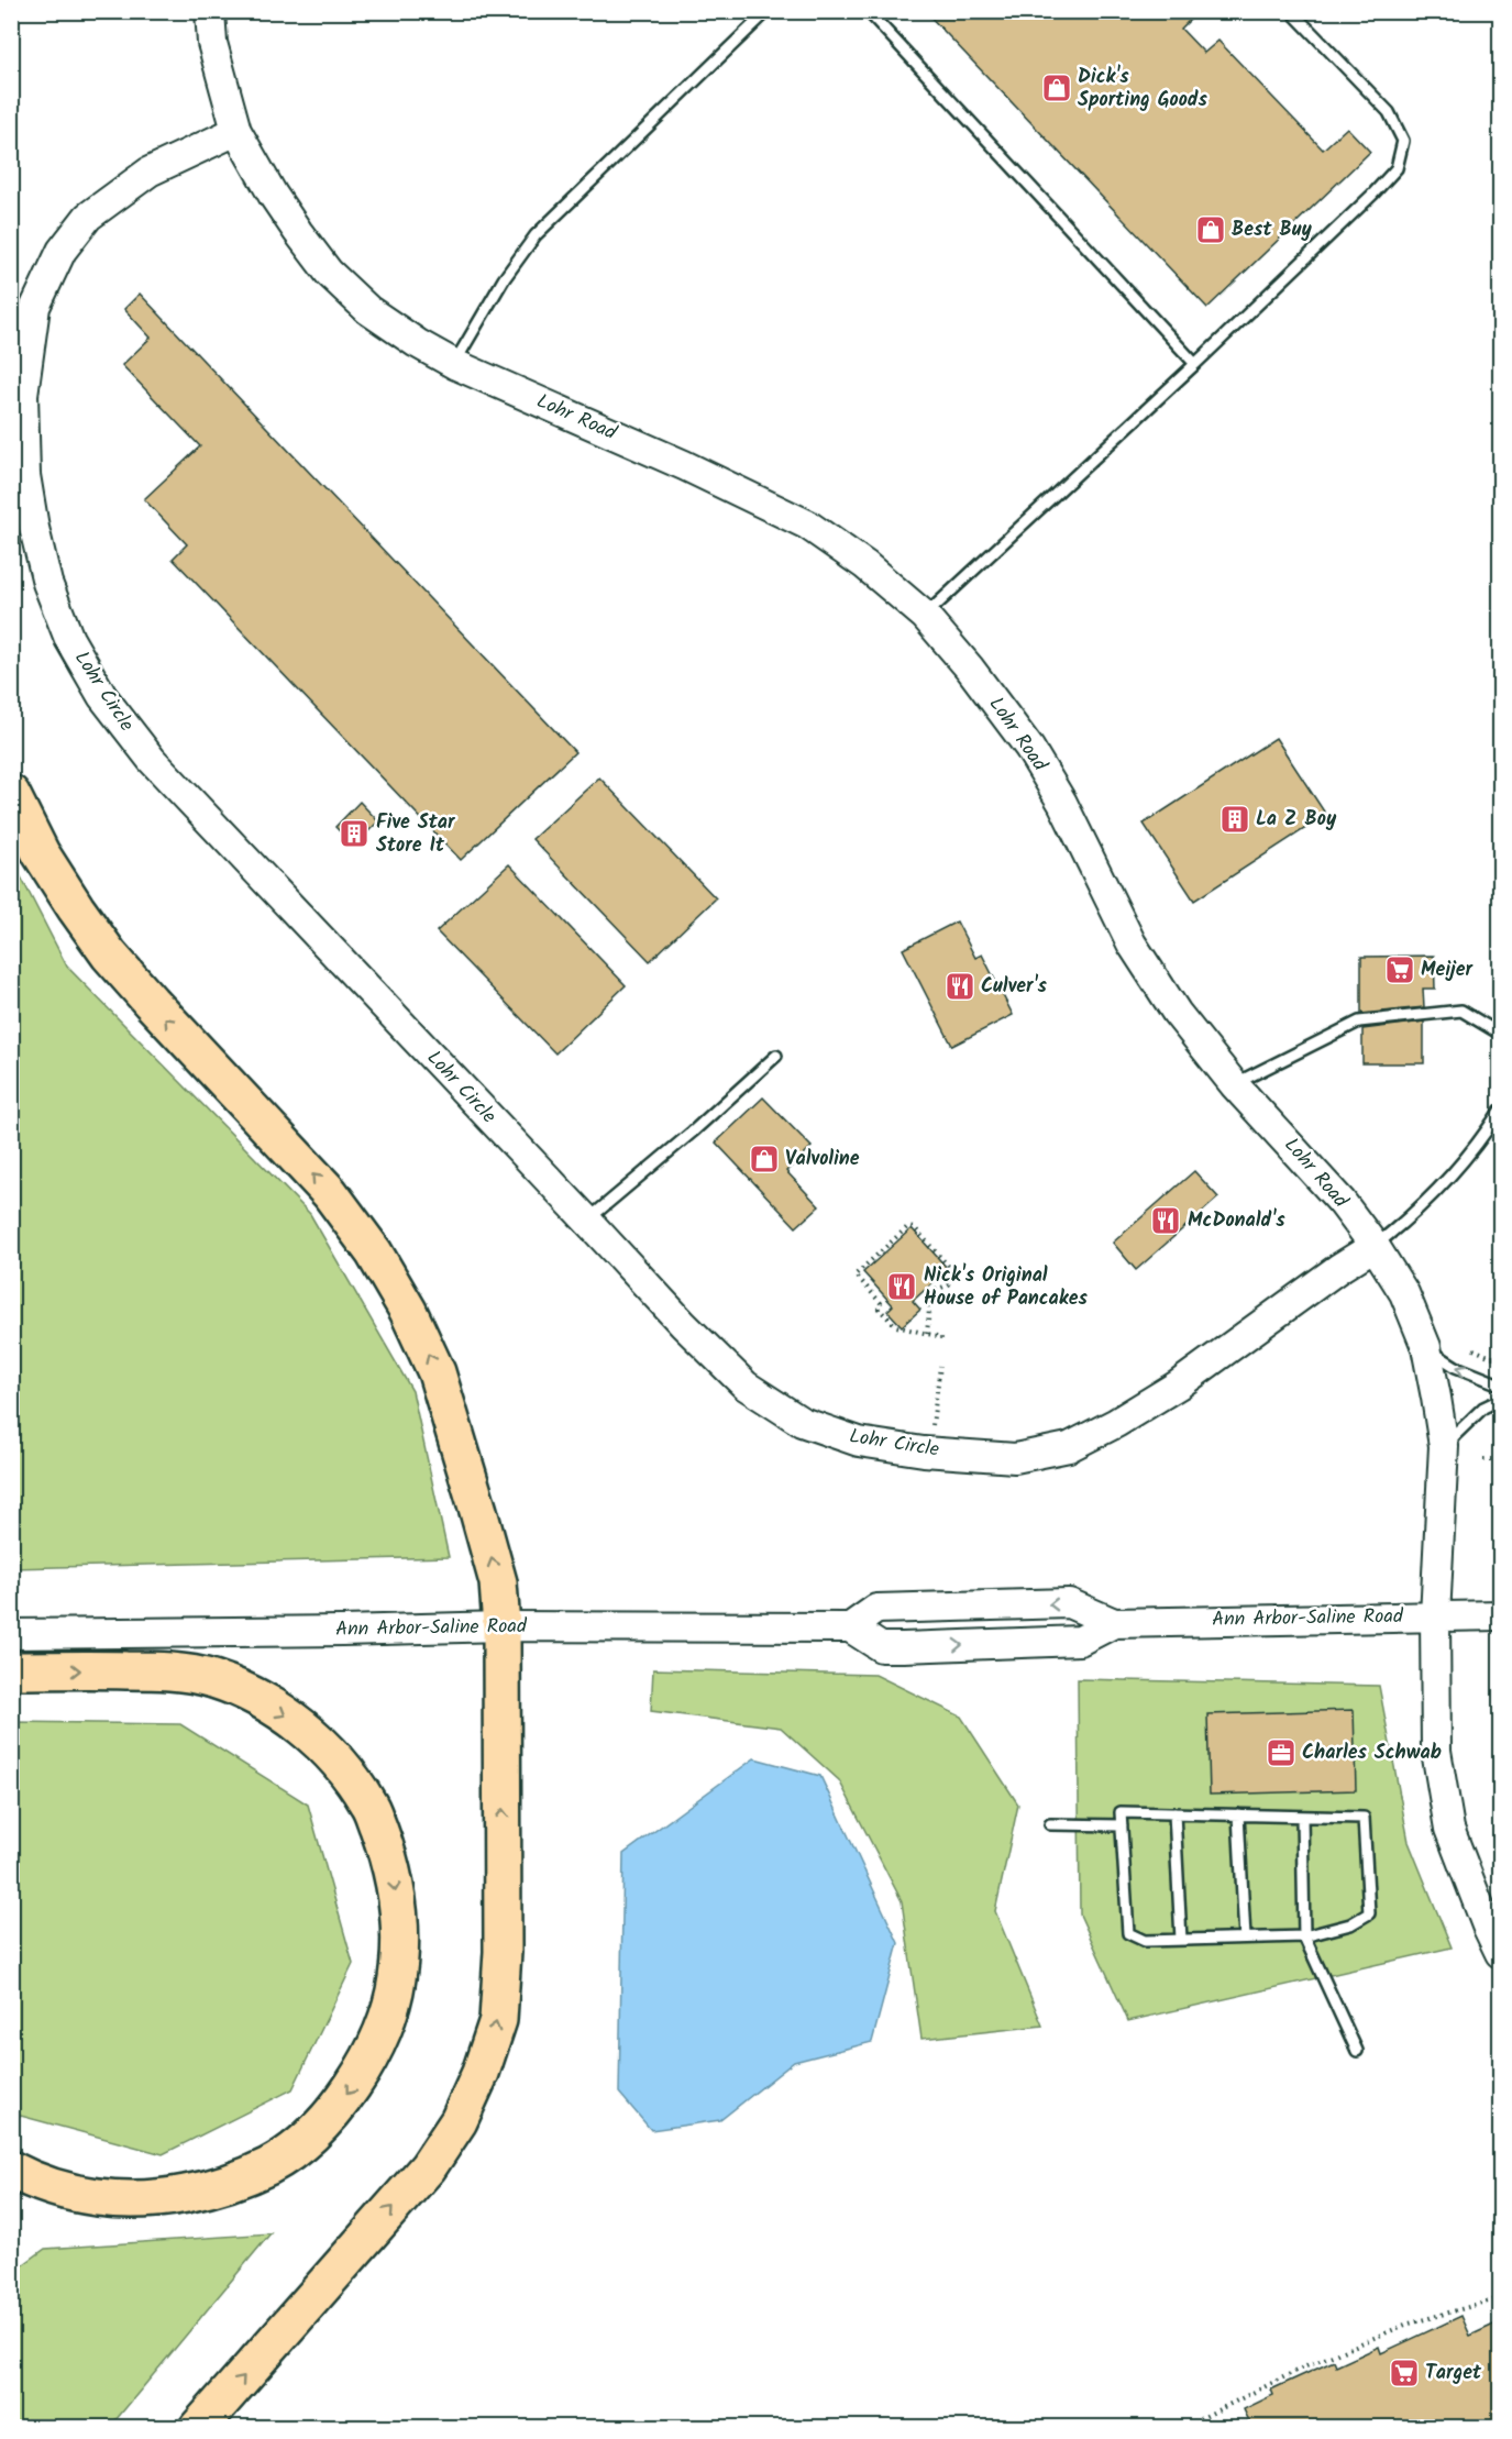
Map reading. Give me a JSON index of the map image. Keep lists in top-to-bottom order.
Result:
{
  "streets": {
    "street": ["Lohr Road", "Lohr Circle", "Ann Arbor-Saline Road"]
  },
  "crossings": [
    ["Lohr Road", "Lohr Circle"],
    ["Lohr Road", "Ann Arbor-Saline Road"]
  ],
  "places": {
    "shop": ["Dick's Sporting Goods", "Best Buy", "Valvoline"],
    "building": ["La Z Boy", "Five Star Store It"],
    "supermarket": ["Meijer", "Target"],
    "restaurant": ["Culver's", "McDonald's", "Nick's Original House of Pancakes"],
    "office": ["Charles Schwab"]
  }
}
